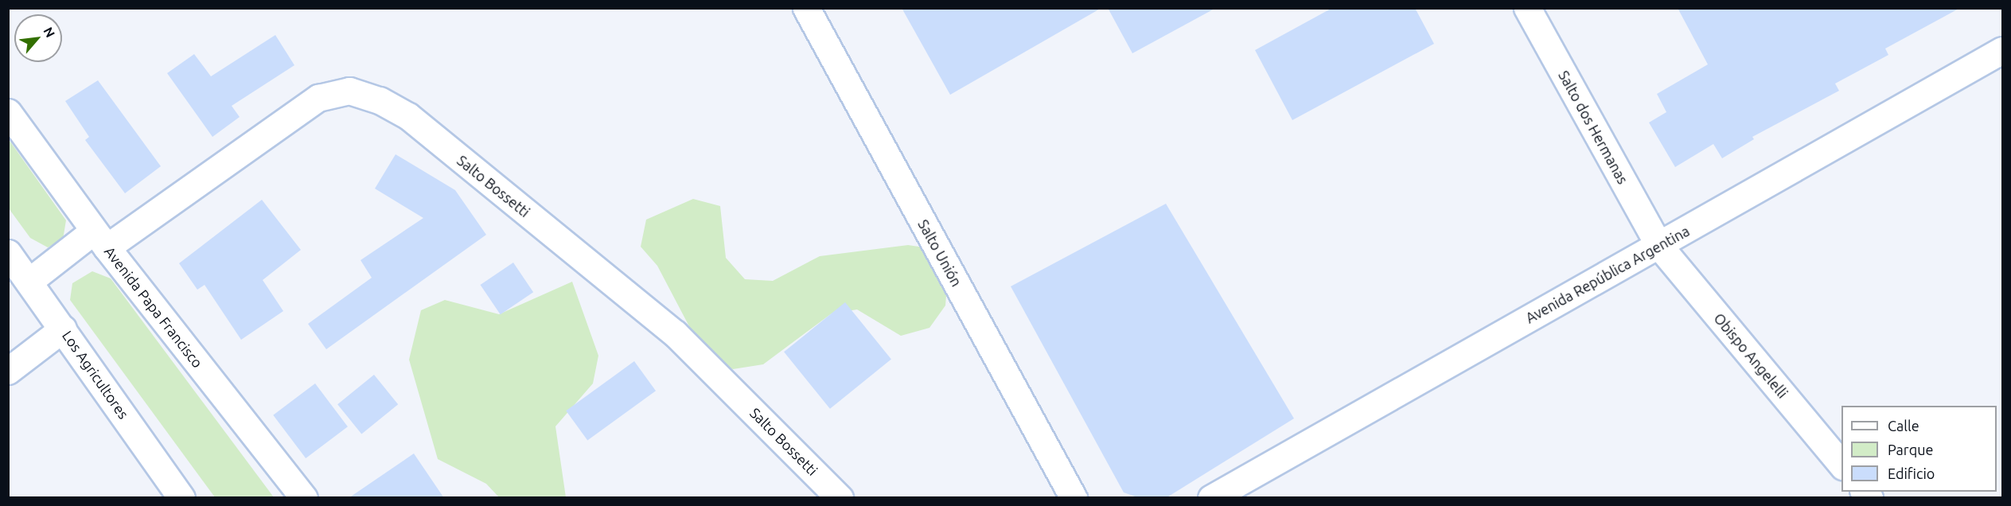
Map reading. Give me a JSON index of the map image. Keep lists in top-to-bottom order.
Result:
{
  "streets": {
    "street": [
      "Salto dos Hermanas",
      "Salto Bossetti",
      "Salto Unión",
      "Avenida República Argentina",
      "Avenida Papa Francisco",
      "Obispo Angelelli",
      "Los Agricultores"
    ]
  },
  "crossings": [
    ["Salto dos Hermanas", "Avenida República Argentina"],
    ["Salto dos Hermanas", "Obispo Angelelli"],
    ["Salto Bossetti", "Avenida Papa Francisco"],
    ["Salto Bossetti", "Los Agricultores"],
    ["Avenida República Argentina", "Obispo Angelelli"]
  ],
  "legend": ["Calle", "Parque", "Edificio"],
  "north": "top right"
}
